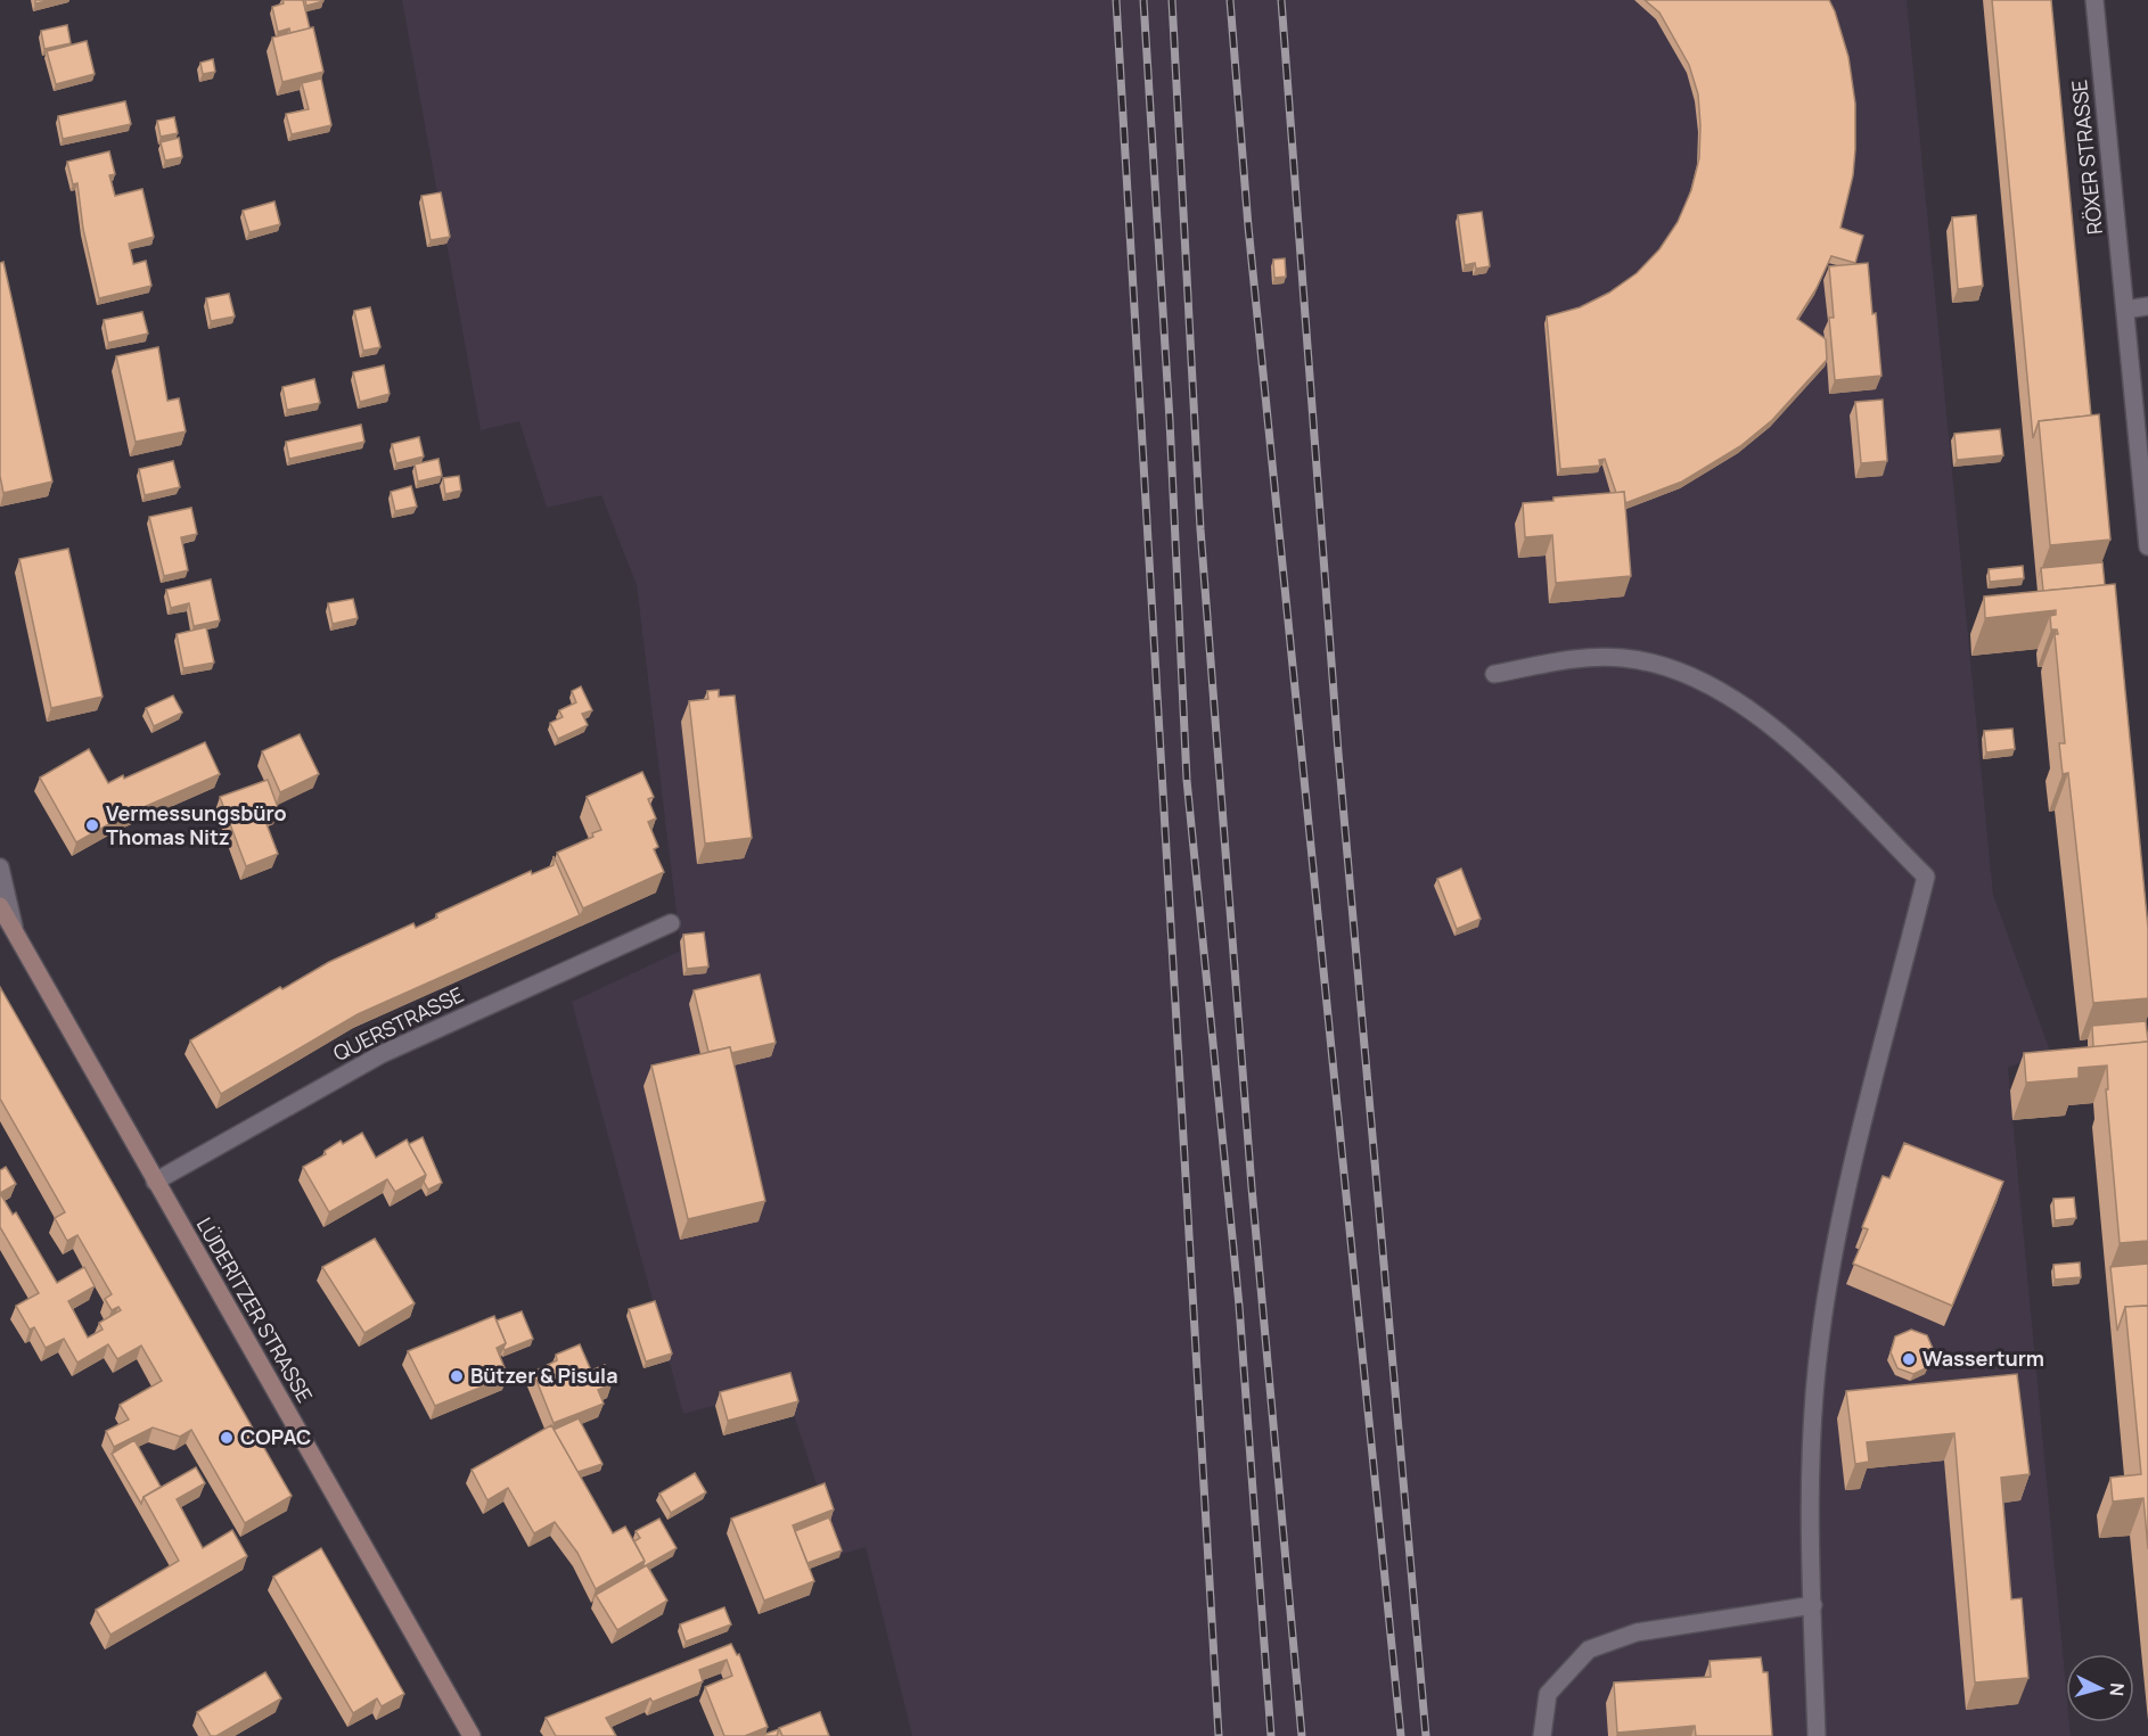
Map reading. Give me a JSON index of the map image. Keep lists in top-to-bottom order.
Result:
{
  "streets": {
    "main road": ["LÜDERITZER STRASSE"],
    "street": ["RÖXER STRASSE", "QUERSTRASSE"]
  },
  "crossings": [
    ["QUERSTRASSE", "LÜDERITZER STRASSE"]
  ],
  "places": [
    "Vermessungsbüro Thomas Nitz",
    "Wasserturm",
    "Bützer & Pisula",
    "COPAC"
  ],
  "north": "right"
}
